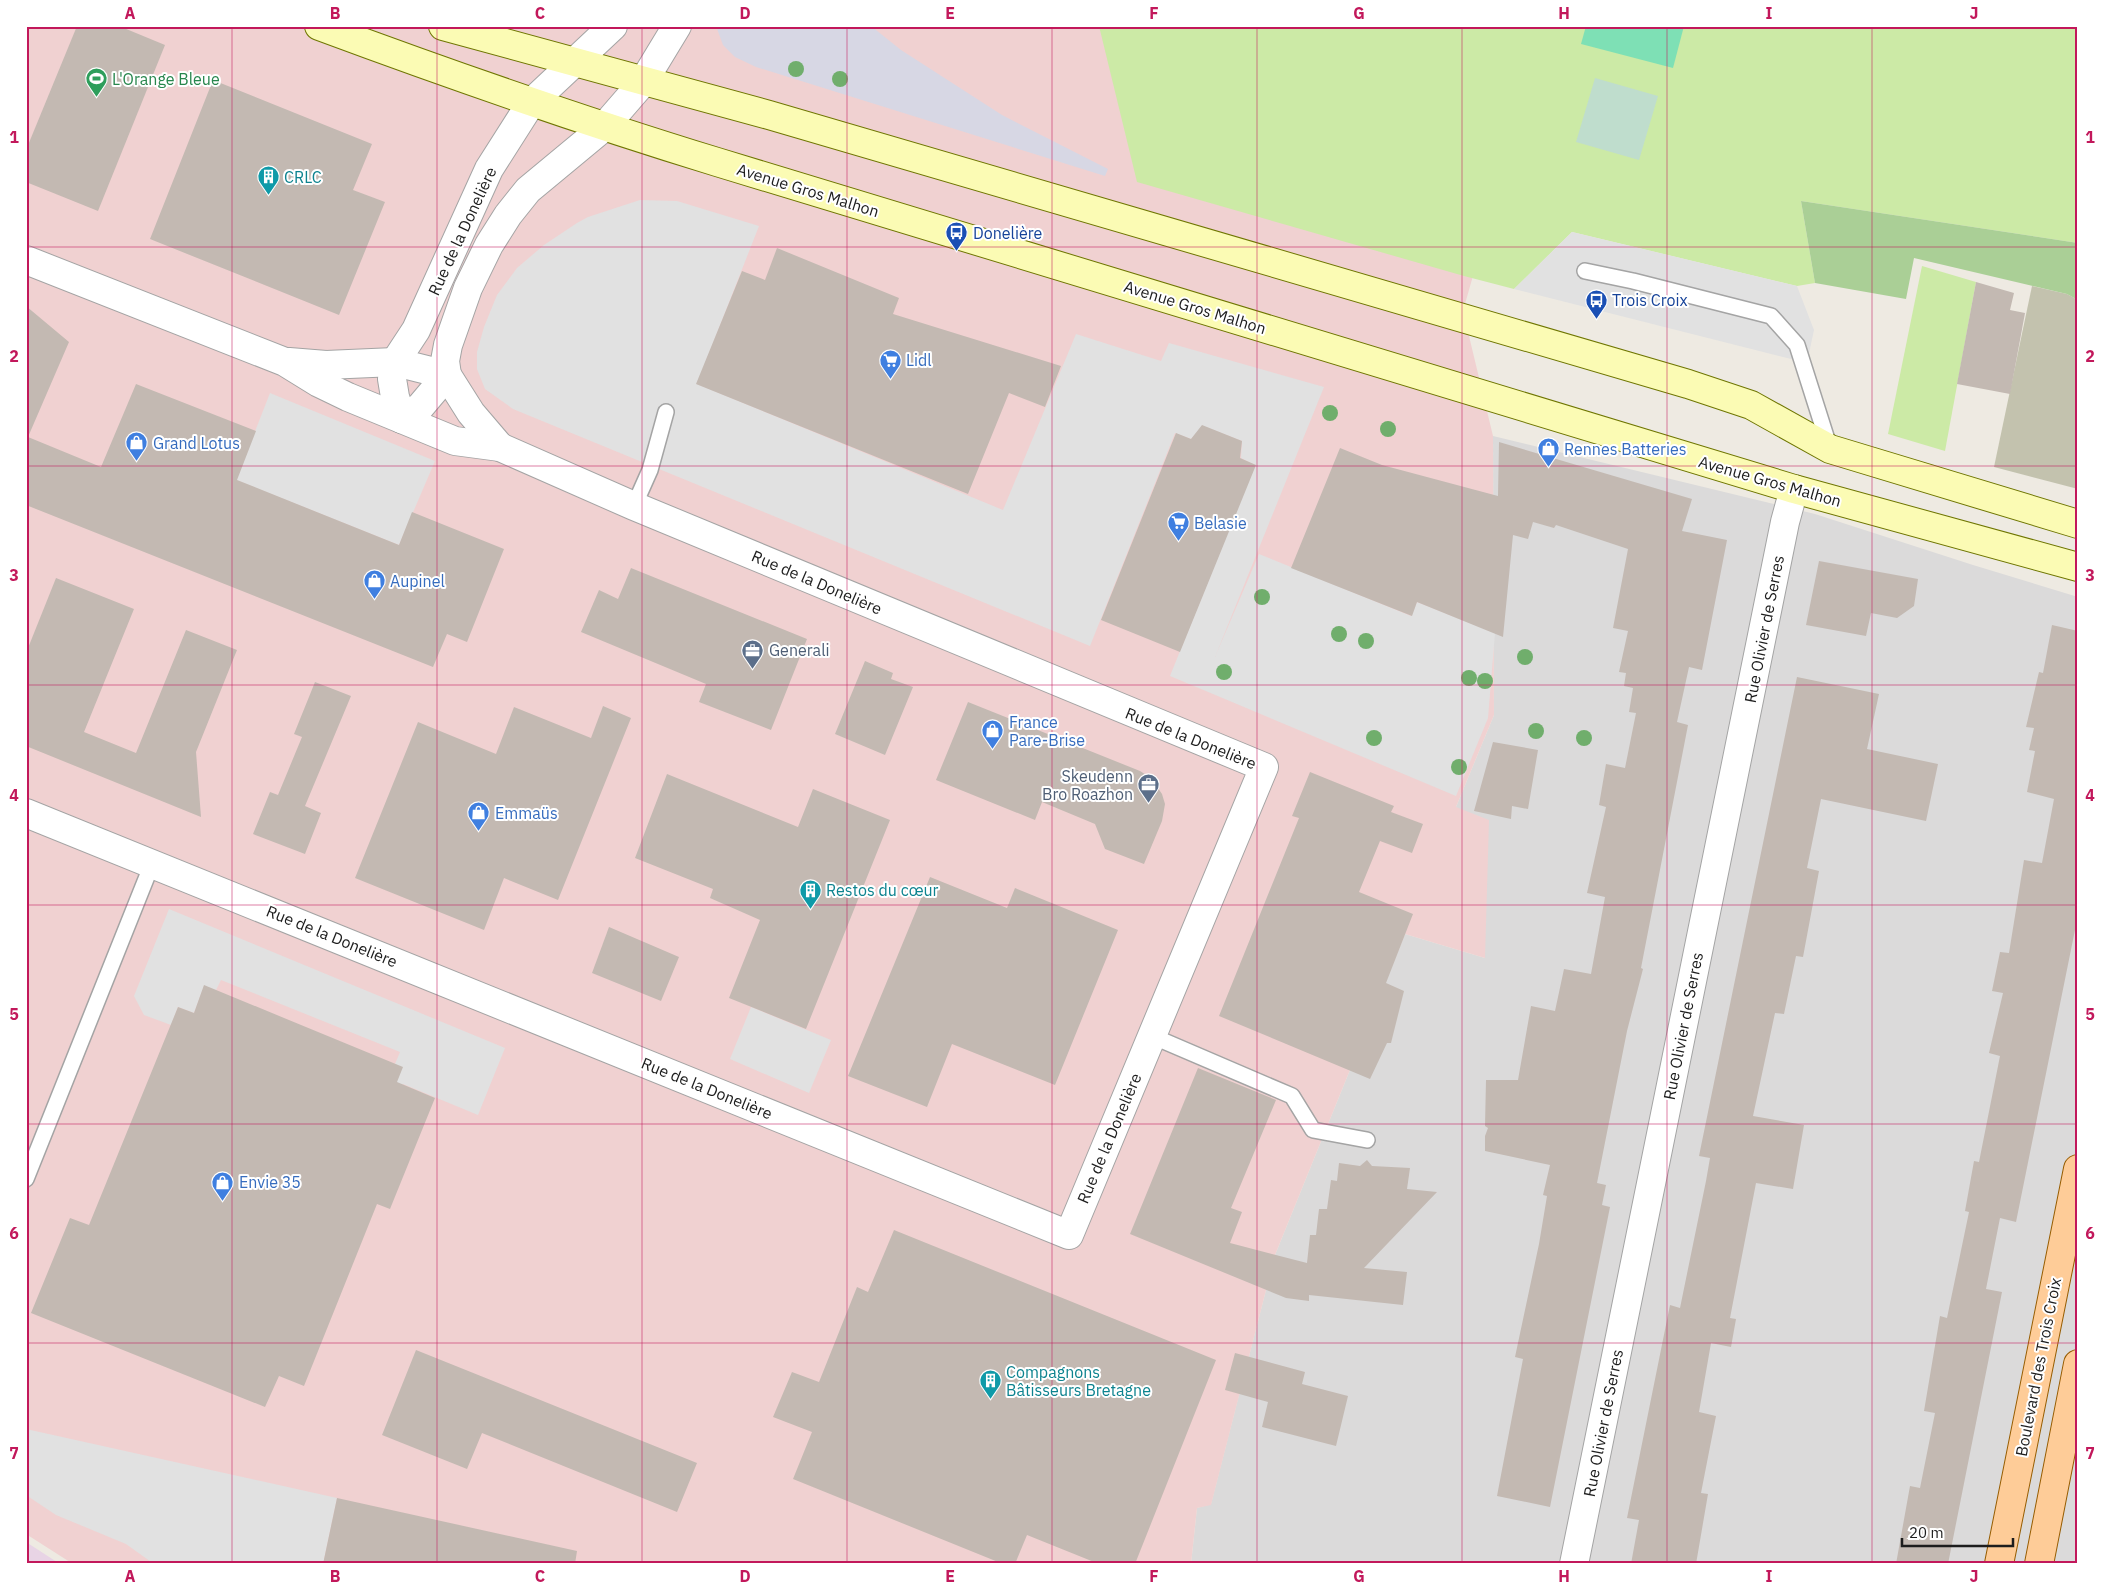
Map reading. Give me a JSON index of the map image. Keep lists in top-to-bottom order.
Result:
{
  "streets": {
    "main road": ["Avenue Gros Malhon", "Boulevard des Trois Croix"],
    "street": ["Rue de la Donelière", "Rue Olivier de Serres"]
  },
  "crossings": [
    ["Avenue Gros Malhon", "Rue de la Donelière"],
    ["Avenue Gros Malhon", "Rue Olivier de Serres"]
  ],
  "places": {
    "sports": ["L'Orange Bleue"],
    "building": ["CRLC", "Restos du cœur", "Compagnons Bâtisseurs Bretagne"],
    "bus stop": ["Donelière", "Trois Croix"],
    "supermarket": ["Lidl", "Belasie"],
    "shop": [
      "Grand Lotus",
      "Rennes Batteries",
      "Aupinel",
      "France Pare-Brise",
      "Emmaüs",
      "Envie 35"
    ],
    "office": ["Generali", "Skeudenn Bro Roazhon"]
  },
  "scale_bar": "20 m",
  "grid": {
    "columns": [
      "A",
      "B",
      "C",
      "D",
      "E",
      "F",
      "G",
      "H",
      "I",
      "J"
    ],
    "rows": [
      "1",
      "2",
      "3",
      "4",
      "5",
      "6",
      "7"
    ]
  }
}
